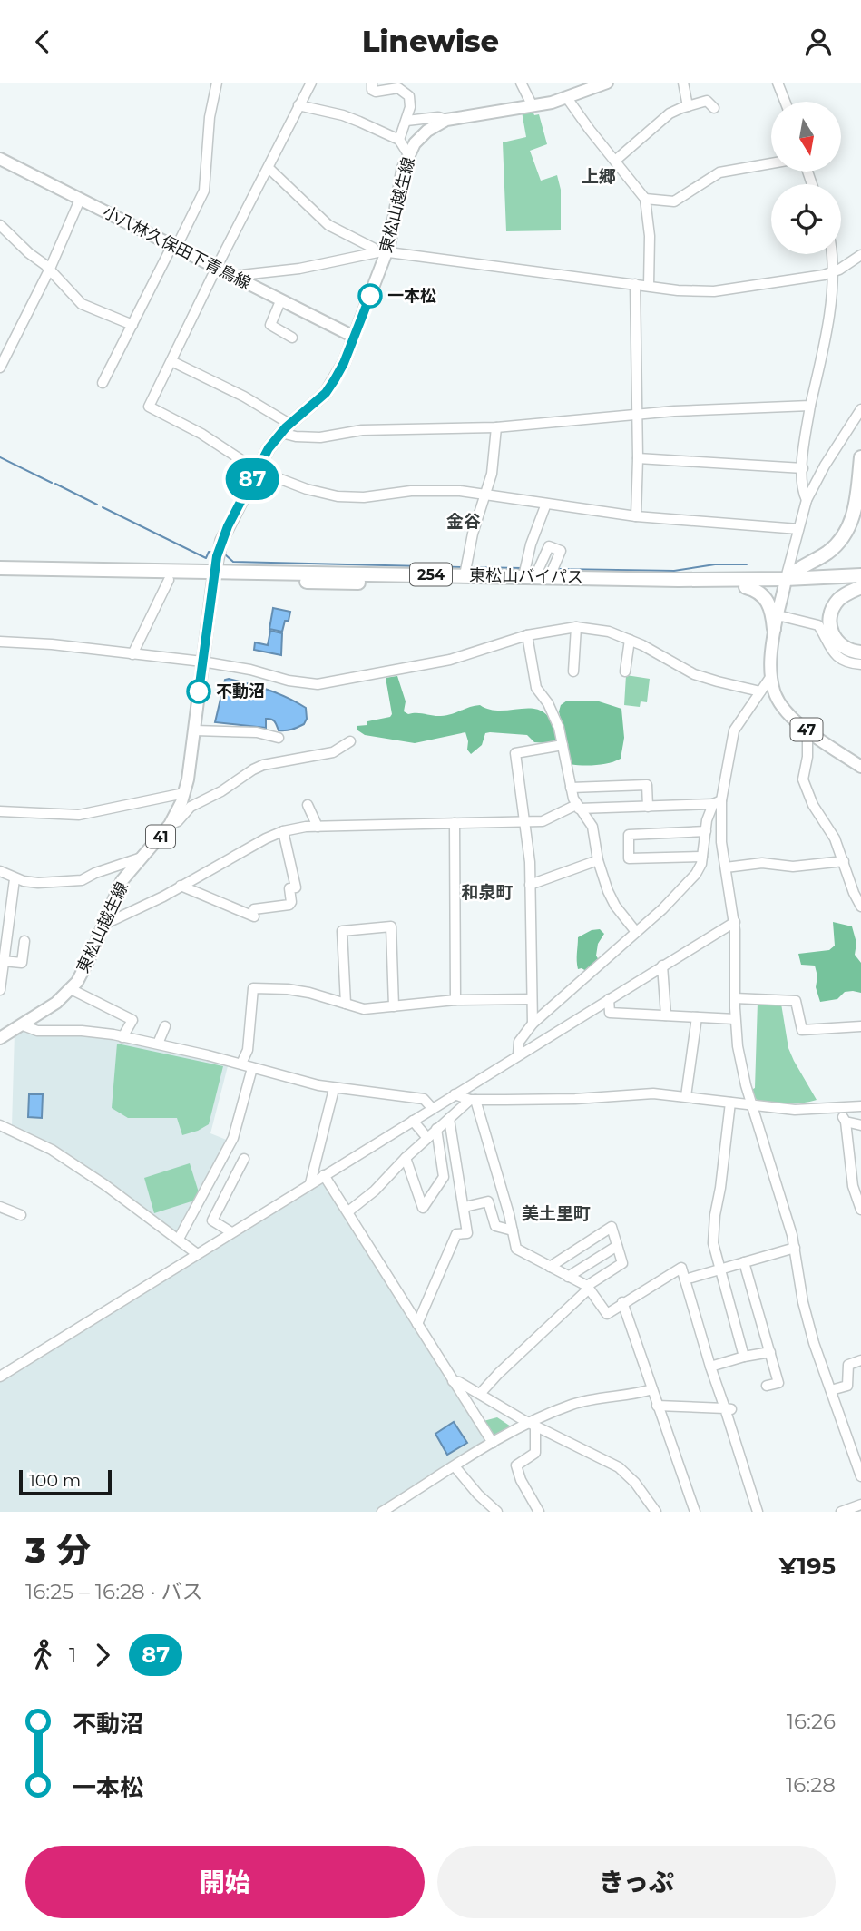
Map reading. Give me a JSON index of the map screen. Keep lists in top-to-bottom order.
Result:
{
  "streets": {
    "highway": ["254", "東松山バイパス"],
    "main road": [
      "東松山越生線",
      "小八林久保田下青鳥線",
      "47",
      "41"
    ]
  },
  "crossings": [
    ["東松山越生線", "小八林久保田下青鳥線"],
    ["東松山越生線", "東松山バイパス"],
    ["東松山バイパス", "47"]
  ],
  "districts": [
    "上郷",
    "金谷",
    "和泉町",
    "美土里町"
  ],
  "places": ["一本松", "不動沼"],
  "lines": ["bus line 87"],
  "scale_bar": "100 m",
  "north": "bottom",
  "page": {
    "header": "Linewise",
    "on_map": "87",
    "scale": "100 m",
    "heading": ["3 分", "16:25 – 16:28 · バス", "¥195"],
    "legs": ["1", "87"],
    "list": [
      {
        "name": "不動沼",
        "value": "16:26"
      },
      {
        "name": "一本松",
        "value": "16:28"
      }
    ],
    "buttons": ["開始", "きっぷ"]
  }
}
